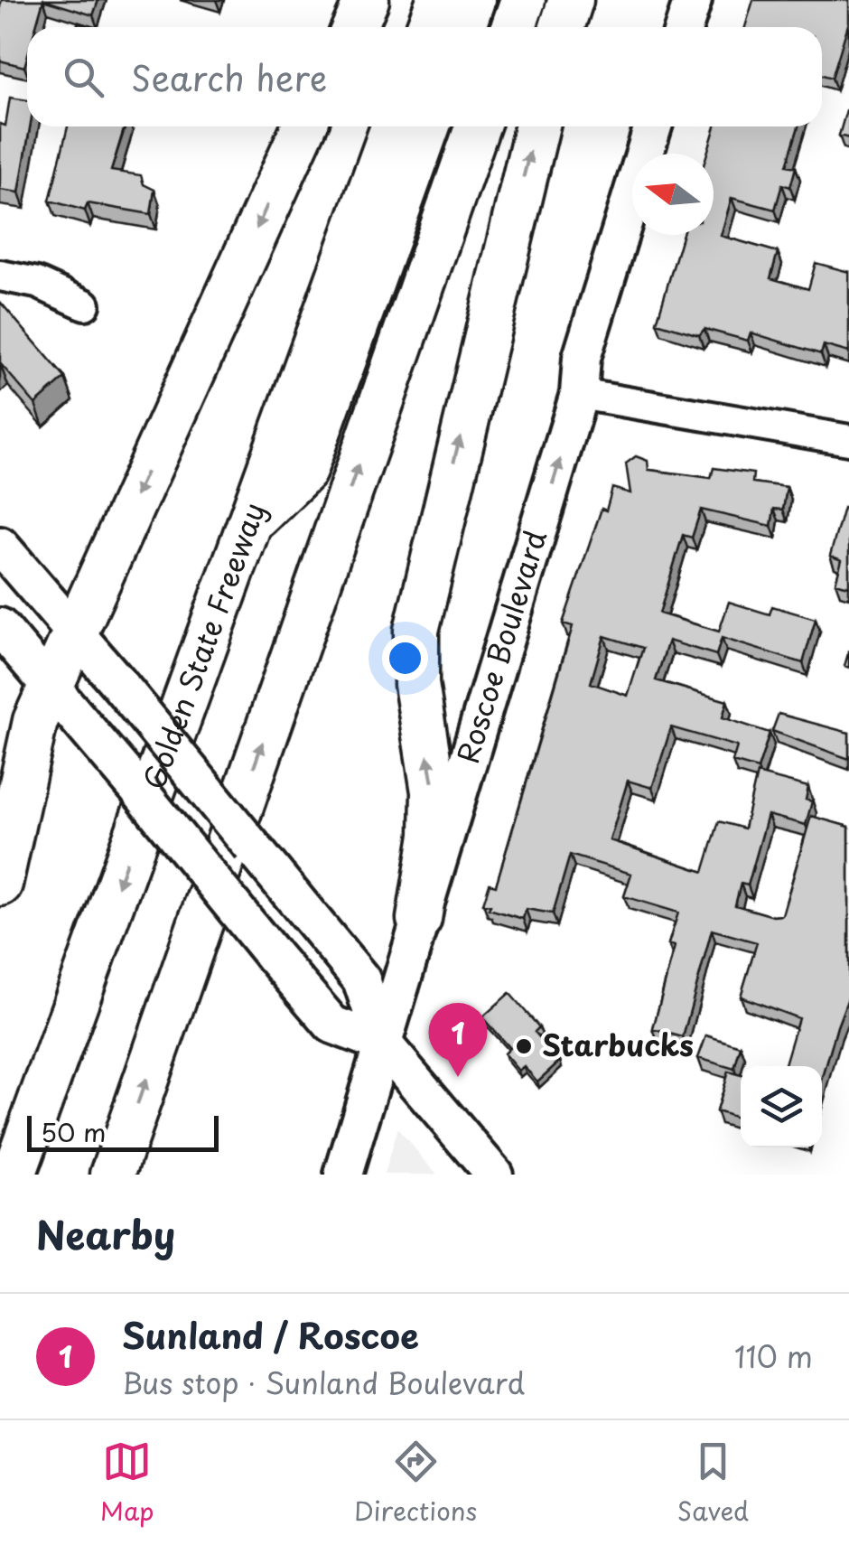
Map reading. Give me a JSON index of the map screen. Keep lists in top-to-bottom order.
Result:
{
  "streets": {
    "highway": ["Golden State Freeway"],
    "main road": ["Roscoe Boulevard"]
  },
  "one_way": ["Roscoe Boulevard"],
  "places": ["Starbucks"],
  "scale_bar": "50 m",
  "north": "left",
  "page": {
    "search": "Search here",
    "pins": "1",
    "scale": "50 m",
    "heading": "Nearby",
    "list": [
      {
        "mark": "1",
        "name": "Sunland / Roscoe",
        "note": "Bus stop · Sunland Boulevard",
        "value": "110 m"
      }
    ],
    "nav": ["Map", "Directions", "Saved"]
  }
}
